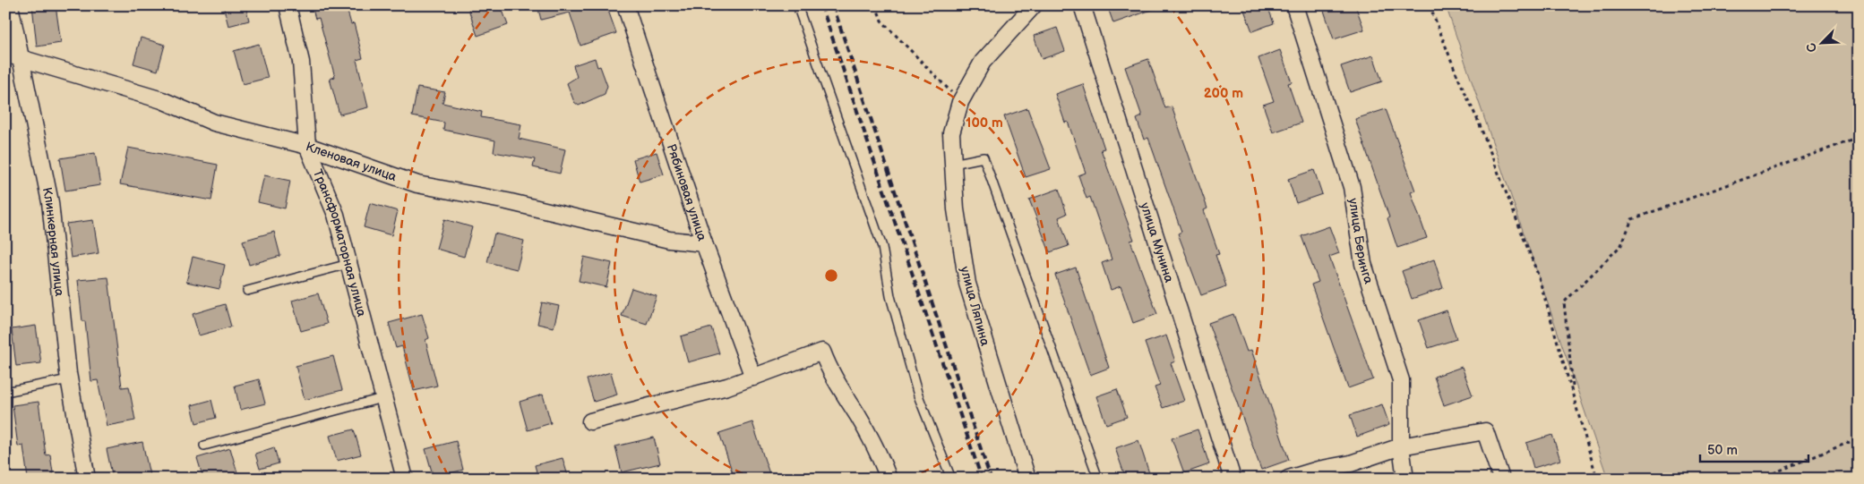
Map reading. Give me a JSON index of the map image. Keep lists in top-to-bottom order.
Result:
{
  "streets": {
    "street": [
      "Кленовая улица",
      "Рябиновая улица",
      "улица Беринга",
      "Клинкерная улица",
      "улица Мунина",
      "Трансформаторная улица",
      "улица Ляпина"
    ]
  },
  "crossings": [
    ["Кленовая улица", "Рябиновая улица"],
    ["Кленовая улица", "Клинкерная улица"],
    ["Кленовая улица", "Трансформаторная улица"]
  ],
  "scale_bar": "50 m",
  "north": "bottom left",
  "rings": ["200 m", "100 m"]
}
